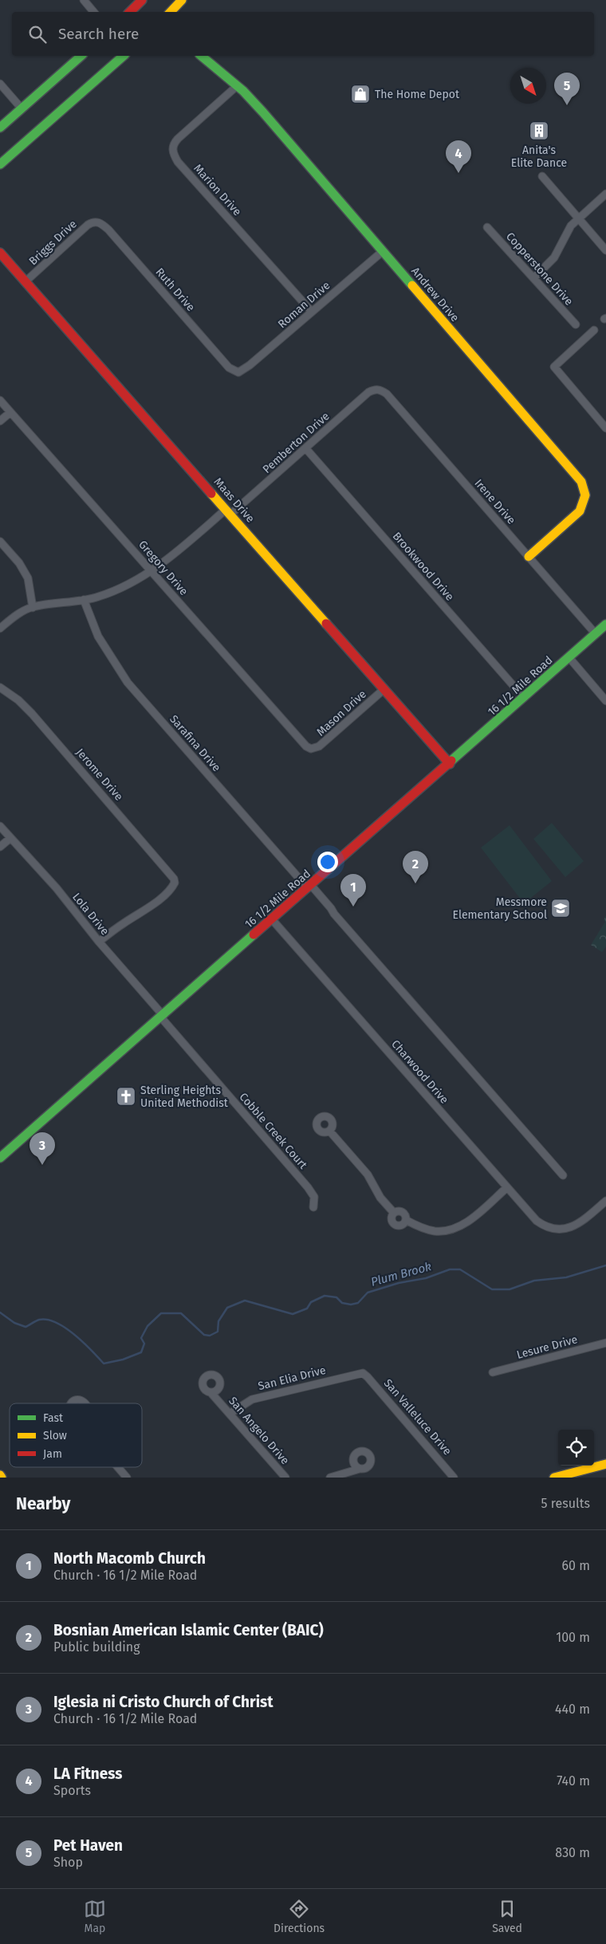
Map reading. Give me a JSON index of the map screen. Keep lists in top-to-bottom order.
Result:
{
  "streets": {
    "street": [
      "Marion Drive",
      "Briggs Drive",
      "Copperstone Drive",
      "Ruth Drive",
      "Andrew Drive",
      "Roman Drive",
      "Pemberton Drive",
      "Maas Drive",
      "Irene Drive",
      "Brookwood Drive",
      "Gregory Drive",
      "16 1/2 Mile Road",
      "Mason Drive",
      "Sarafina Drive",
      "Jerome Drive",
      "Lola Drive",
      "Charwood Drive",
      "Cobble Creek Court",
      "Lesure Drive",
      "San Elia Drive",
      "San Valleluce Drive",
      "San Angelo Drive"
    ]
  },
  "crossings": [
    ["Marion Drive", "Andrew Drive"],
    ["Marion Drive", "Roman Drive"],
    ["Briggs Drive", "Ruth Drive"],
    ["Briggs Drive", "Maas Drive"],
    ["Ruth Drive", "Roman Drive"],
    ["Andrew Drive", "Roman Drive"],
    ["Andrew Drive", "Irene Drive"],
    ["Pemberton Drive", "Maas Drive"],
    ["Pemberton Drive", "Irene Drive"],
    ["Pemberton Drive", "Brookwood Drive"],
    ["Pemberton Drive", "Gregory Drive"],
    ["Pemberton Drive", "Sarafina Drive"],
    ["Maas Drive", "16 1/2 Mile Road"],
    ["Maas Drive", "Mason Drive"],
    ["Irene Drive", "16 1/2 Mile Road"],
    ["Brookwood Drive", "16 1/2 Mile Road"],
    ["Gregory Drive", "Mason Drive"],
    ["16 1/2 Mile Road", "Sarafina Drive"],
    ["16 1/2 Mile Road", "Lola Drive"],
    ["16 1/2 Mile Road", "Charwood Drive"],
    ["16 1/2 Mile Road", "Cobble Creek Court"],
    ["Jerome Drive", "Lola Drive"],
    ["Lola Drive", "Cobble Creek Court"],
    ["San Elia Drive", "San Valleluce Drive"],
    ["San Elia Drive", "San Angelo Drive"]
  ],
  "water": ["Plum Brook"],
  "places": {
    "shop": ["The Home Depot"],
    "building": ["Anita's Elite Dance"],
    "school or university": ["Messmore Elementary School"],
    "church": ["Sterling Heights United Methodist"]
  },
  "legend": ["Fast", "Slow", "Jam"],
  "north": "bottom right",
  "page": {
    "search": "Search here",
    "pins": [
      "5",
      "4",
      "2",
      "1",
      "3"
    ],
    "heading": ["Nearby", "5 results"],
    "list": [
      {
        "mark": "1",
        "name": "North Macomb Church",
        "note": "Church · 16 1/2 Mile Road",
        "value": "60 m"
      },
      {
        "mark": "2",
        "name": "Bosnian American Islamic Center (BAIC)",
        "note": "Public building",
        "value": "100 m"
      },
      {
        "mark": "3",
        "name": "Iglesia ni Cristo Church of Christ",
        "note": "Church · 16 1/2 Mile Road",
        "value": "440 m"
      },
      {
        "mark": "4",
        "name": "LA Fitness",
        "note": "Sports",
        "value": "740 m"
      },
      {
        "mark": "5",
        "name": "Pet Haven",
        "note": "Shop",
        "value": "830 m"
      }
    ],
    "nav": ["Map", "Directions", "Saved"]
  }
}
